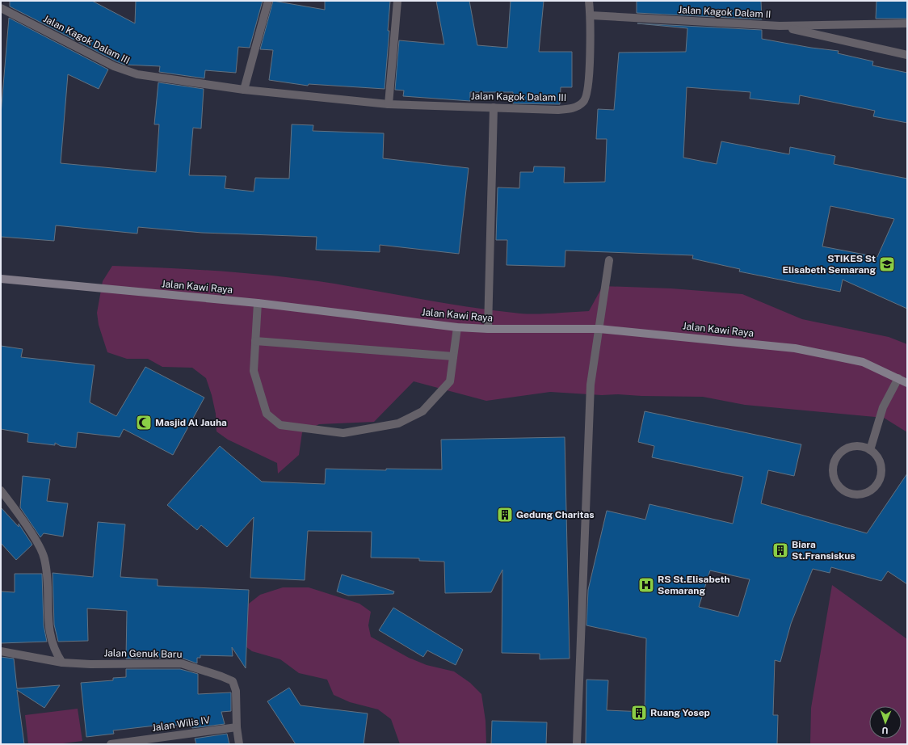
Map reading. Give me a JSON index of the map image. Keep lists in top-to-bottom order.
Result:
{
  "streets": {
    "main road": ["Jalan Kawi Raya"],
    "street": [
      "Jalan Kagok Dalam II",
      "Jalan Kagok Dalam III",
      "Jalan Genuk Baru",
      "Jalan Wilis IV"
    ]
  },
  "crossings": [
    ["Jalan Kagok Dalam II", "Jalan Kagok Dalam III"],
    ["Jalan Genuk Baru", "Jalan Wilis IV"]
  ],
  "places": {
    "school or university": ["STIKES St Elisabeth Semarang"],
    "mosque": ["Masjid Al Jauha"],
    "building": ["Gedung Charitas", "Biara St.Fransiskus", "Ruang Yosep"],
    "hospital": ["RS St.Elisabeth Semarang"]
  },
  "north": "bottom"
}
